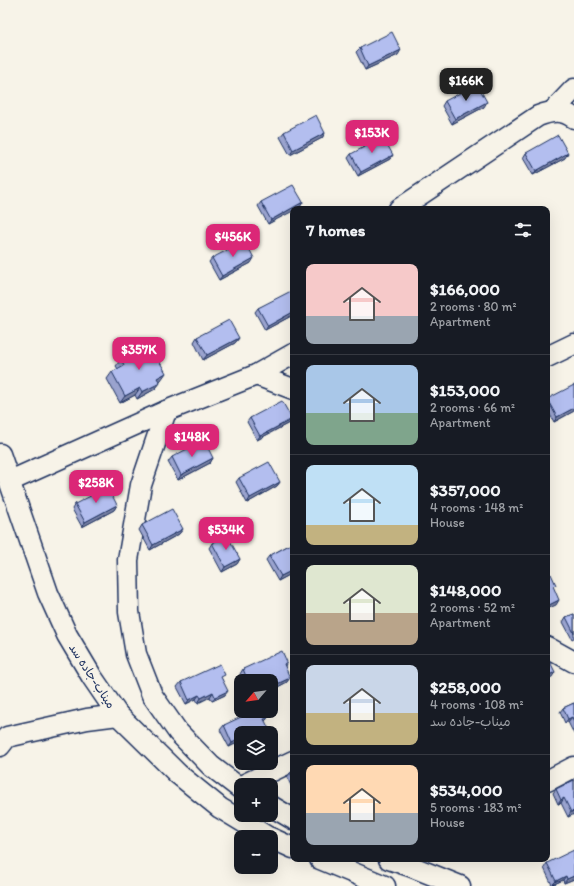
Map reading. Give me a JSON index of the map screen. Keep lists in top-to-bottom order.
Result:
{
  "streets": {
    "street": ["میناب-جاده سد"]
  },
  "north": "bottom left",
  "page": {
    "price": [
      "$166K",
      "$153K",
      "$456K",
      "$357K",
      "$148K",
      "$258K",
      "$534K"
    ],
    "heading": "7 homes",
    "list": [
      {
        "name": "$166,000",
        "note": "2 rooms · 80 m² · Apartment"
      },
      {
        "name": "$153,000",
        "note": "2 rooms · 66 m² · Apartment"
      },
      {
        "name": "$357,000",
        "note": "4 rooms · 148 m² · House"
      },
      {
        "name": "$148,000",
        "note": "2 rooms · 52 m² · Apartment"
      },
      {
        "name": "$258,000",
        "note": "4 rooms · 108 m² · میناب-جاده سد"
      },
      {
        "name": "$534,000",
        "note": "5 rooms · 183 m² · House"
      }
    ],
    "map_buttons": ["+", "−"]
  }
}
